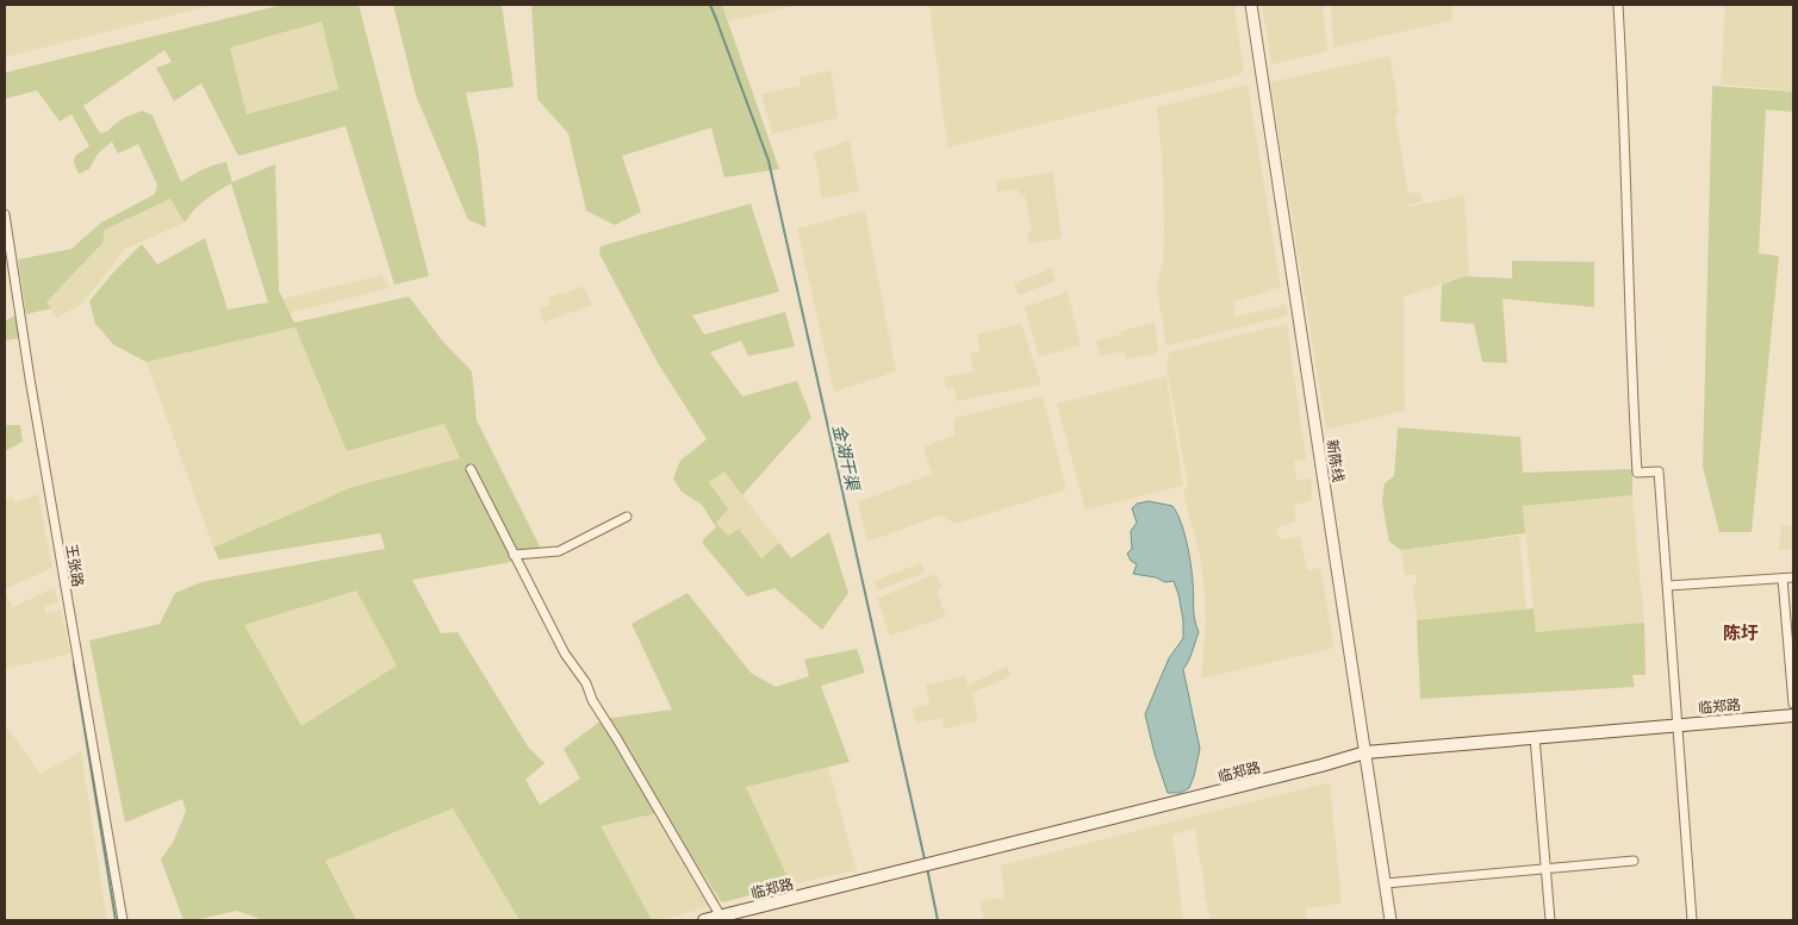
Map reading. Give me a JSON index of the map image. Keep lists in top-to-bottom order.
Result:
{
  "streets": {
    "main road": ["临郑路"],
    "street": ["新陈线", "王张路"]
  },
  "crossings": [
    ["新陈线", "临郑路"]
  ],
  "districts": ["陈圩"],
  "water": ["金湖干渠"]
}
